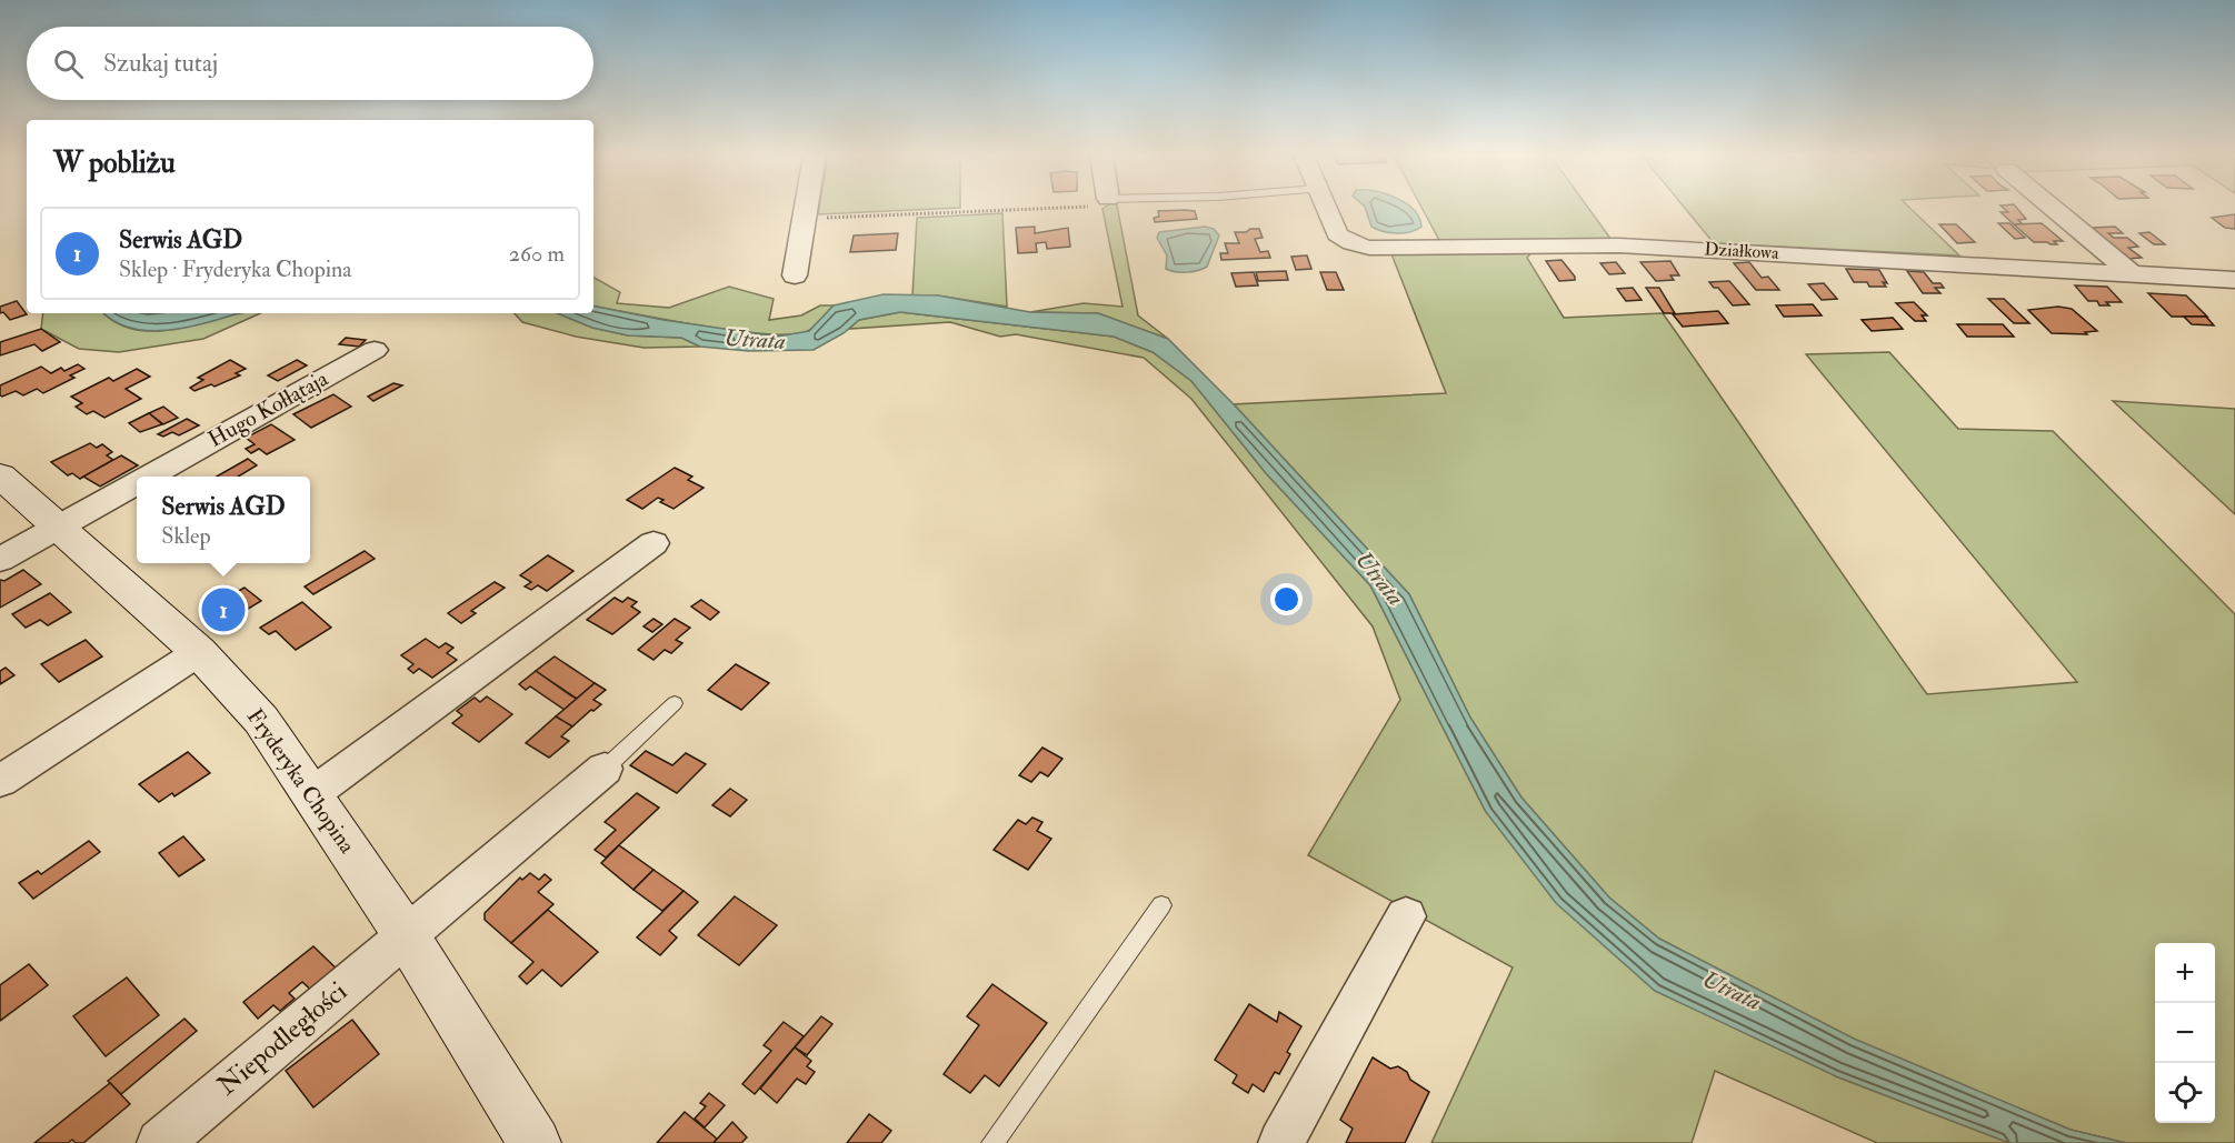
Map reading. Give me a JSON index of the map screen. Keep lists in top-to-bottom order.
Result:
{
  "streets": {
    "main road": ["Fryderyka Chopina"],
    "street": ["Działkowa", "Hugo Kołłątaja", "Niepodległości"]
  },
  "crossings": [
    ["Hugo Kołłątaja", "Fryderyka Chopina"],
    ["Fryderyka Chopina", "Niepodległości"]
  ],
  "water": ["Utrata"],
  "page": {
    "search": "Szukaj tutaj",
    "heading": "W pobliżu",
    "list": [
      {
        "mark": "1",
        "name": "Serwis AGD",
        "note": "Sklep · Fryderyka Chopina",
        "value": "260 m"
      }
    ],
    "popup": ["Serwis AGD", "Sklep"],
    "pins": "1",
    "map_buttons": ["+", "−"]
  }
}
